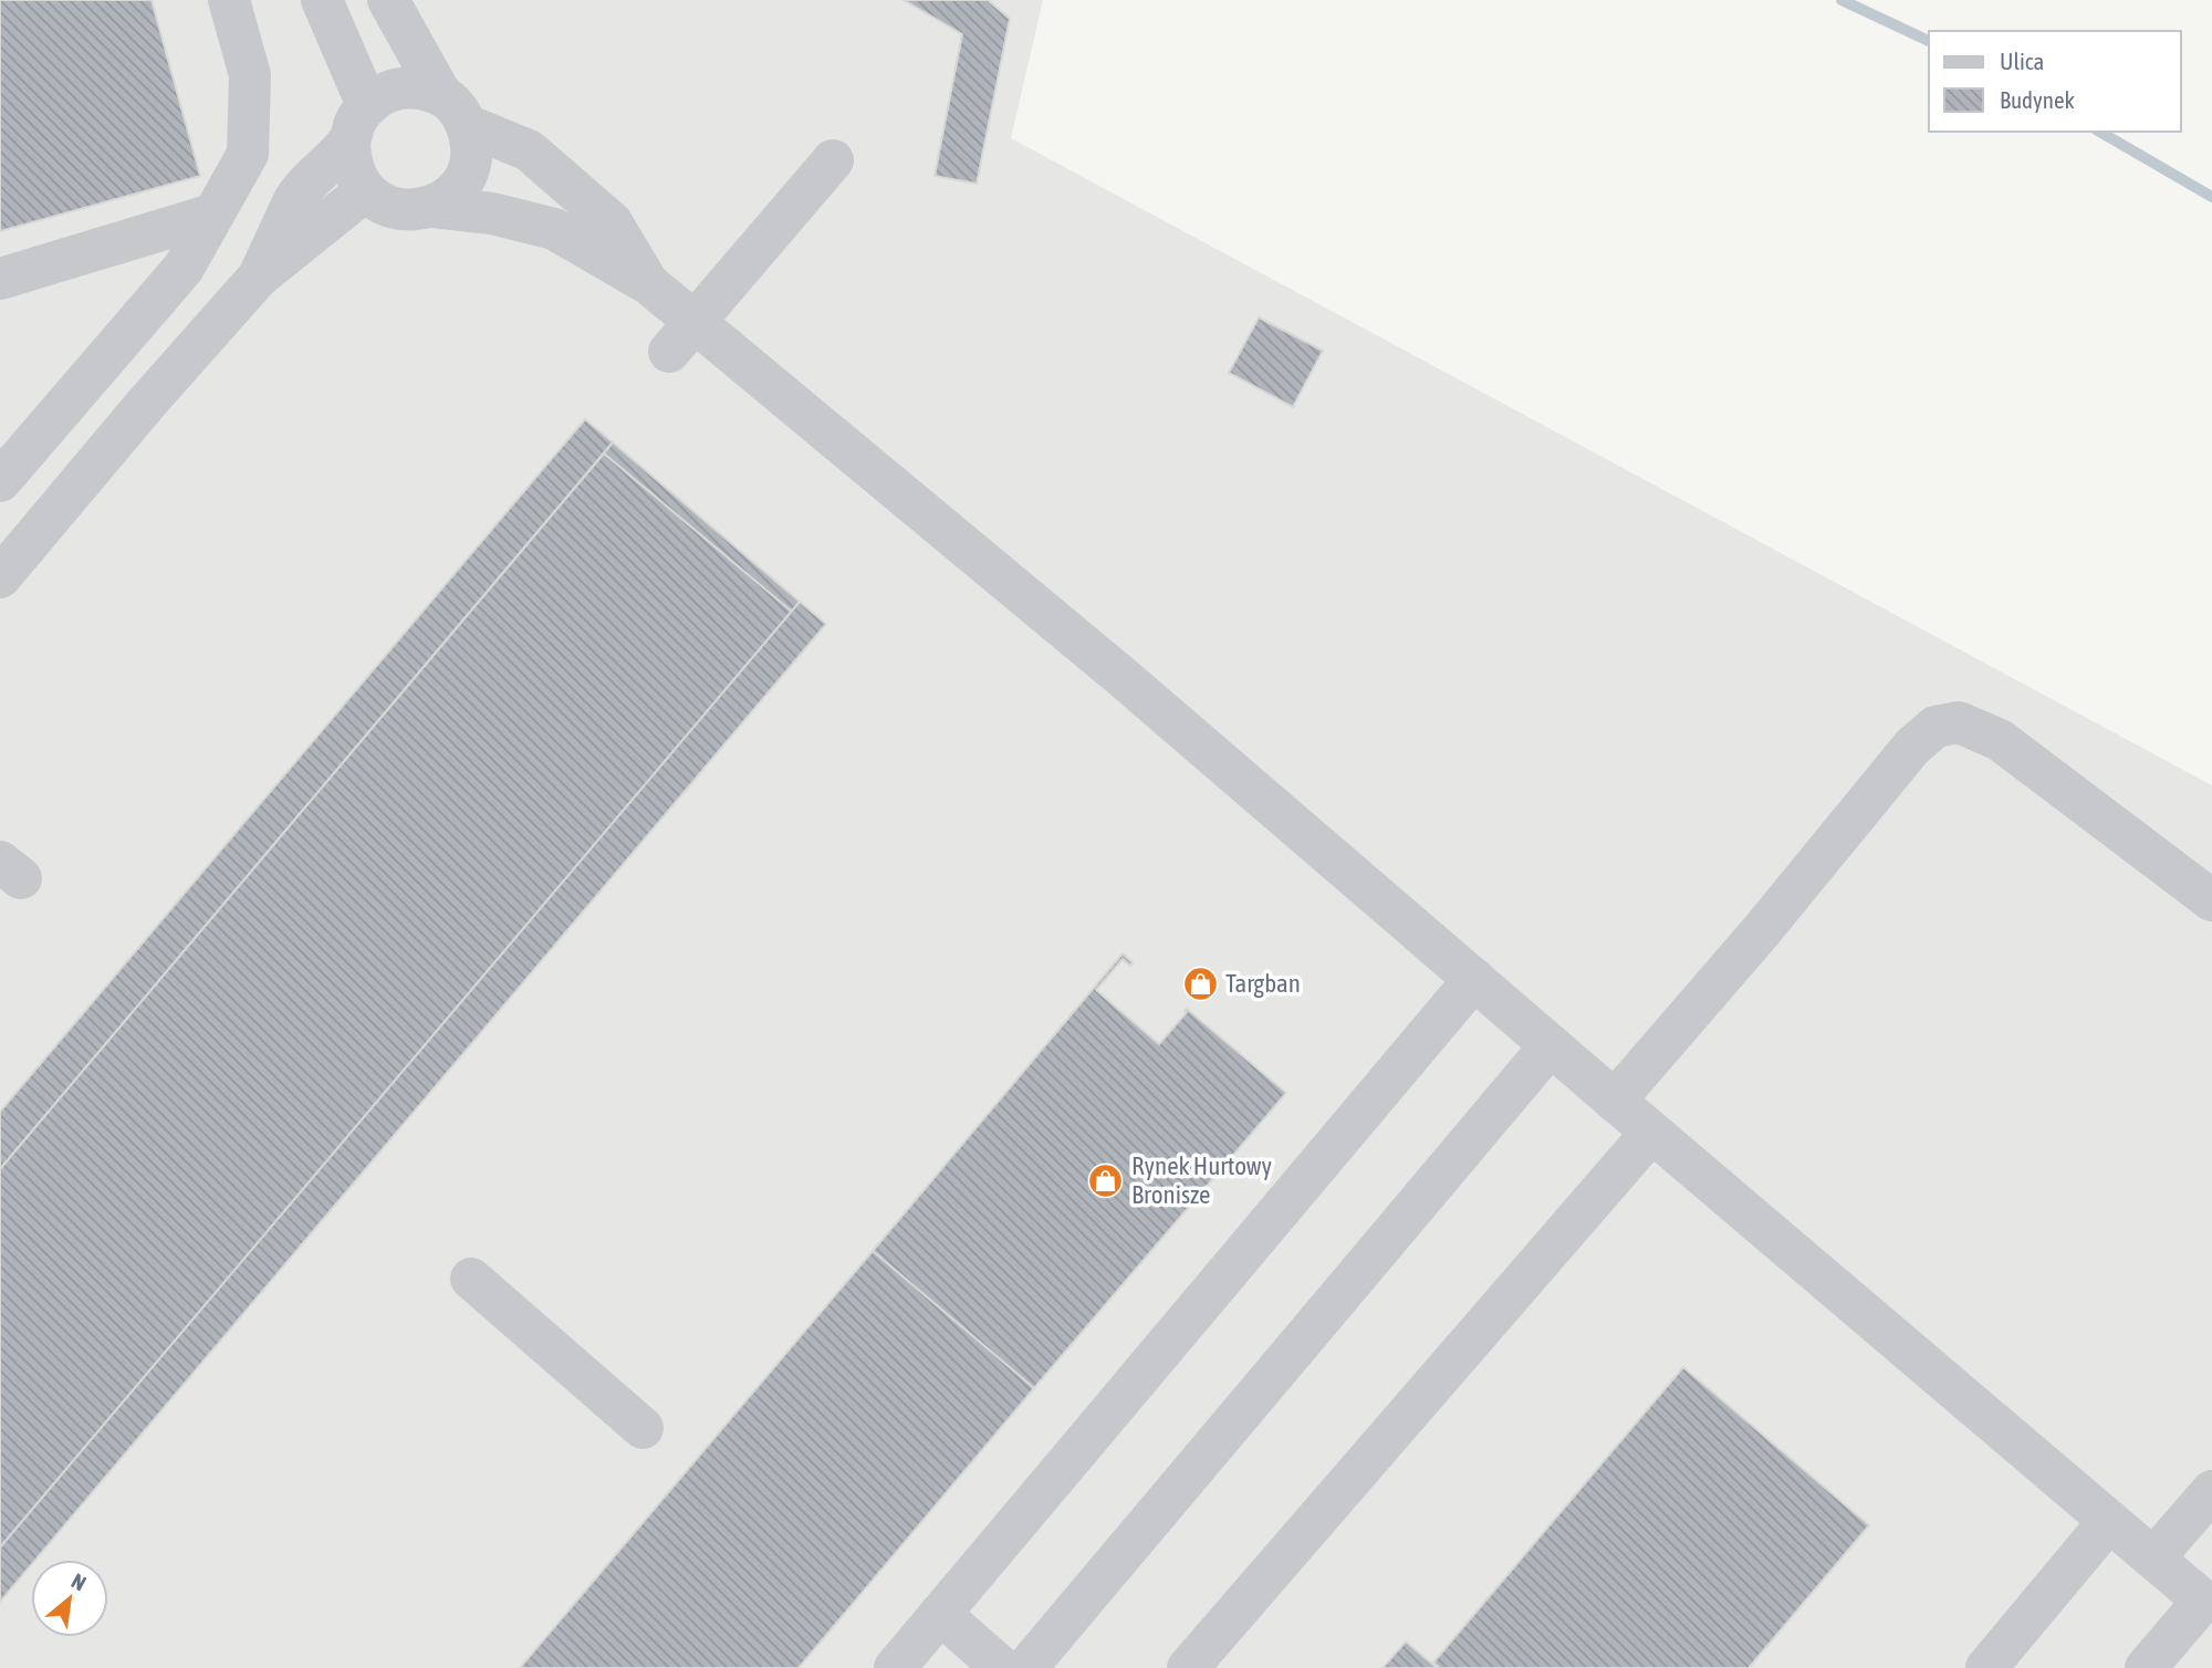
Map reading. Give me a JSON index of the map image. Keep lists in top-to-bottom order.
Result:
{
  "places": {
    "shop": ["Targban", "Rynek Hurtowy Bronisze"]
  },
  "legend": ["Ulica", "Budynek"],
  "north": "top right"
}
